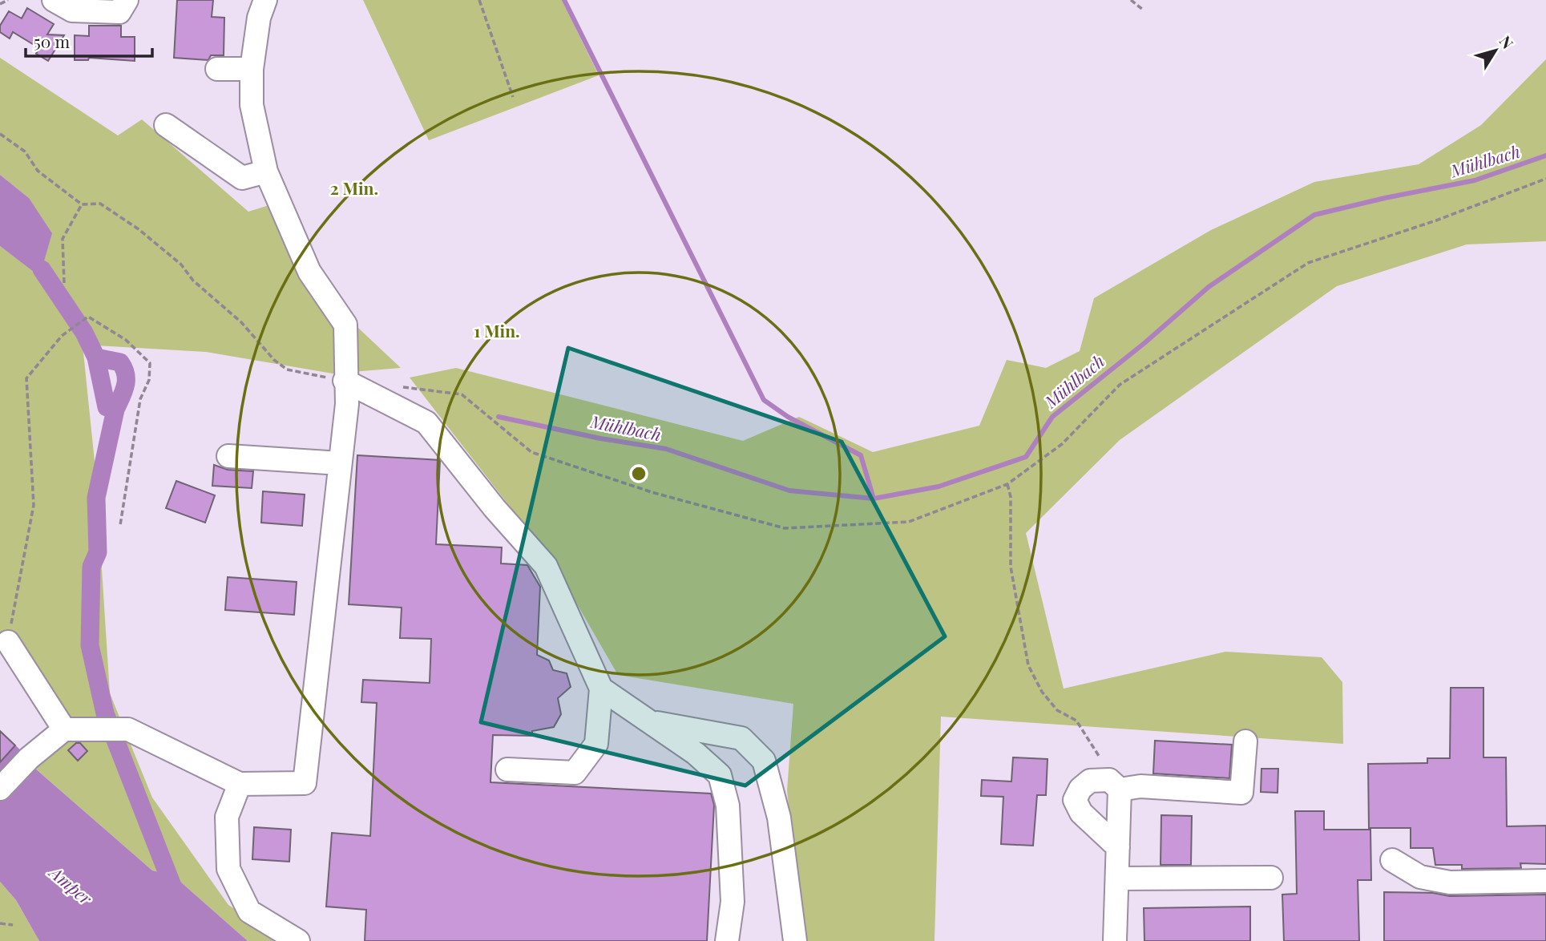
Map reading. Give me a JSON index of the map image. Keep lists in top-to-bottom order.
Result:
{
  "water": ["Mühlbach", "Amper"],
  "scale_bar": "50 m",
  "north": "top right",
  "rings": ["2 Min.", "1 Min."]
}
